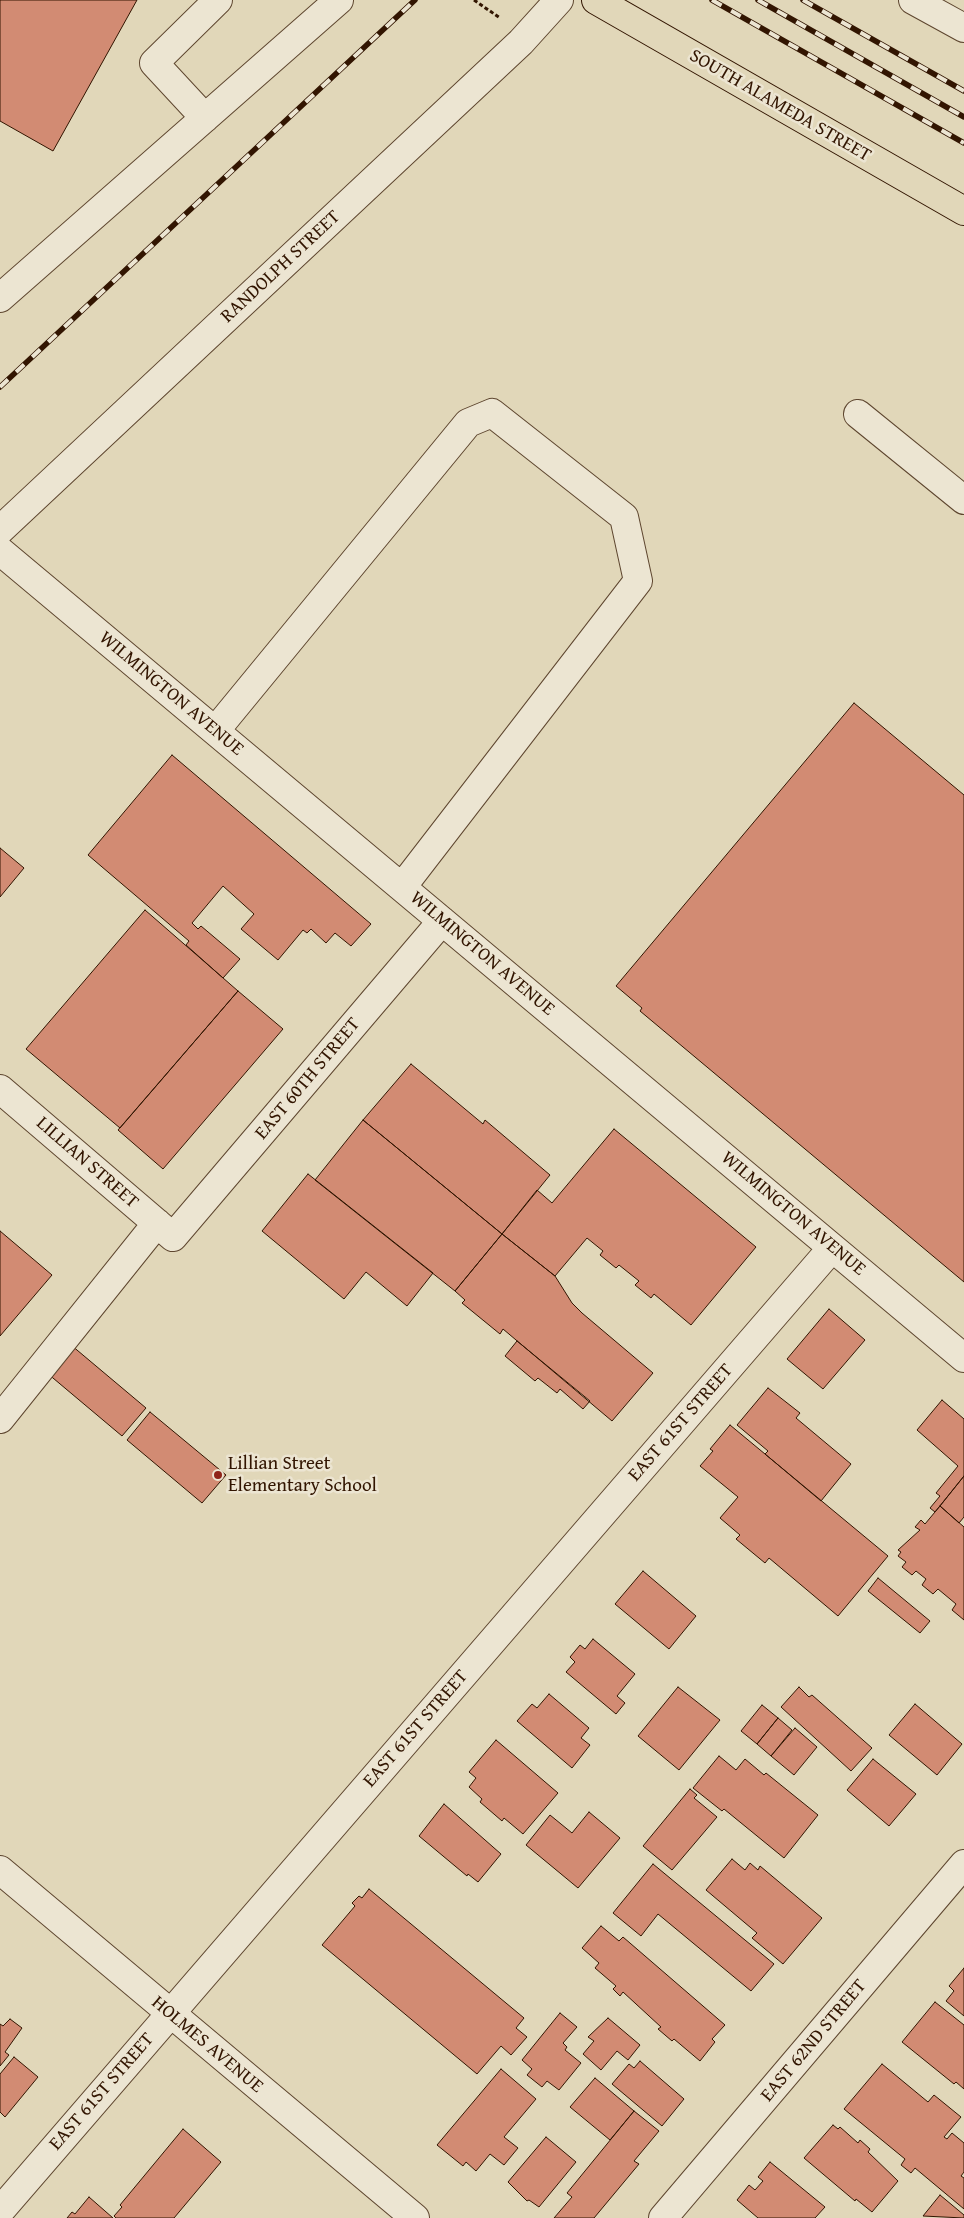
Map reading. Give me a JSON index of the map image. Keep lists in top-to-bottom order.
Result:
{
  "streets": {
    "main road": ["SOUTH ALAMEDA STREET"],
    "street": [
      "RANDOLPH STREET",
      "WILMINGTON AVENUE",
      "EAST 60TH STREET",
      "LILLIAN STREET",
      "EAST 61ST STREET",
      "EAST 62ND STREET",
      "HOLMES AVENUE"
    ]
  },
  "crossings": [
    ["WILMINGTON AVENUE", "EAST 60TH STREET"],
    ["WILMINGTON AVENUE", "EAST 61ST STREET"],
    ["EAST 60TH STREET", "LILLIAN STREET"],
    ["EAST 61ST STREET", "HOLMES AVENUE"]
  ],
  "places": ["Lillian Street Elementary School"]
}
